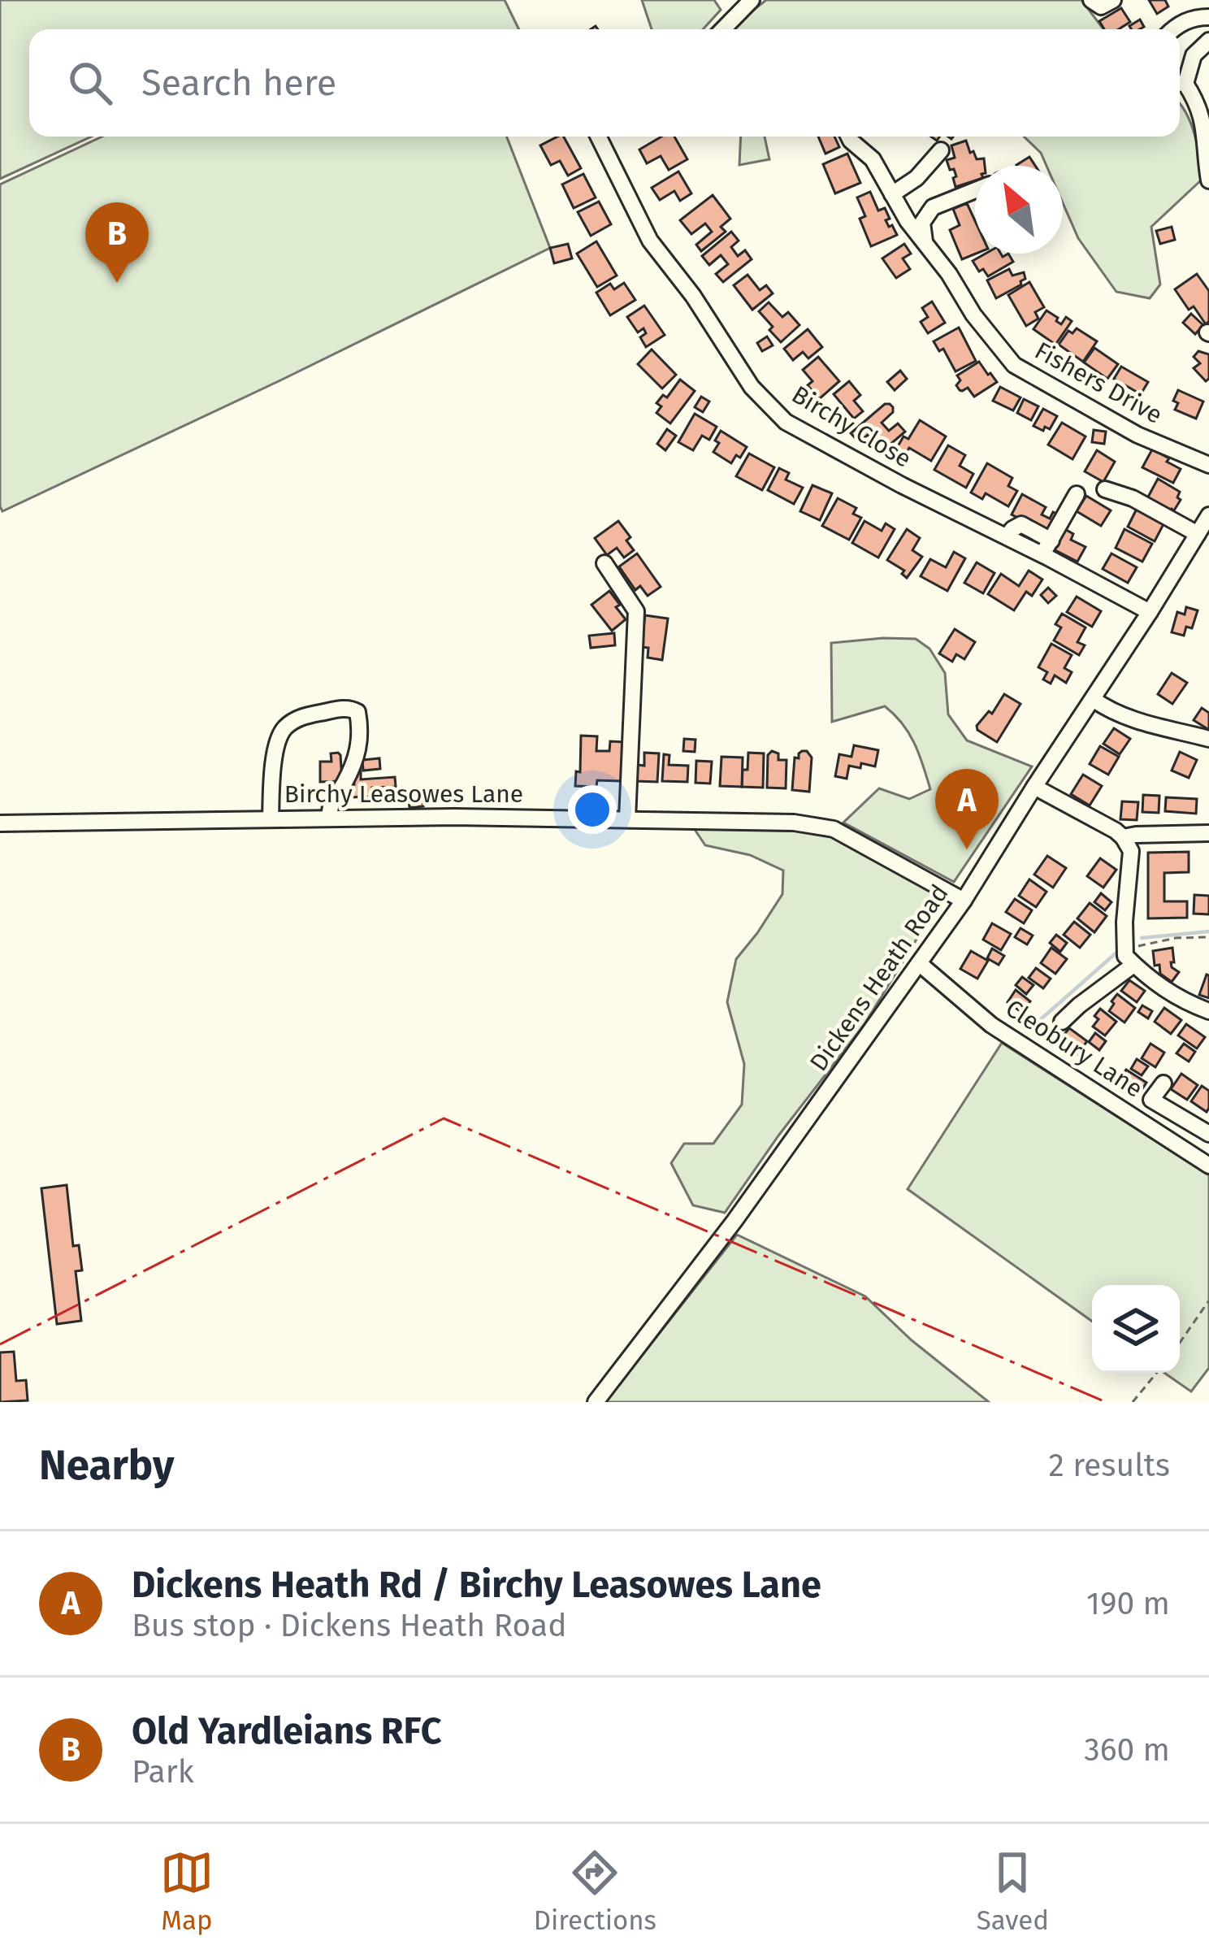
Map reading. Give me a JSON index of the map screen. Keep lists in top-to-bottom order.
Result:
{
  "streets": {
    "street": [
      "Fishers Drive",
      "Birchy Close",
      "Birchy Leasowes Lane",
      "Dickens Heath Road",
      "Cleobury Lane"
    ]
  },
  "crossings": [
    ["Birchy Close", "Dickens Heath Road"],
    ["Birchy Leasowes Lane", "Dickens Heath Road"],
    ["Dickens Heath Road", "Cleobury Lane"]
  ],
  "north": "top left",
  "page": {
    "search": "Search here",
    "pins": ["B", "A"],
    "heading": ["Nearby", "2 results"],
    "list": [
      {
        "mark": "A",
        "name": "Dickens Heath Rd / Birchy Leasowes Lane",
        "note": "Bus stop · Dickens Heath Road",
        "value": "190 m"
      },
      {
        "mark": "B",
        "name": "Old Yardleians RFC",
        "note": "Park",
        "value": "360 m"
      }
    ],
    "nav": ["Map", "Directions", "Saved"]
  }
}
